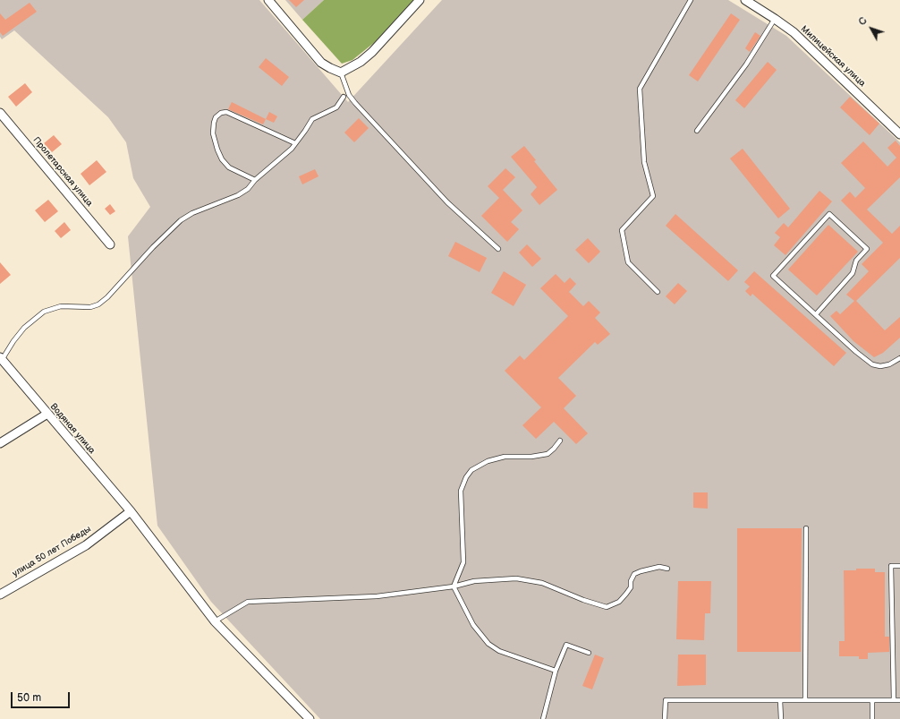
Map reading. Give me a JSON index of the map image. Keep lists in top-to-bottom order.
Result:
{
  "streets": {
    "street": [
      "Милицейская улица",
      "Пролетарская улица",
      "Водяная улица",
      "улица 50 лет Победы"
    ]
  },
  "crossings": [
    ["Водяная улица", "улица 50 лет Победы"]
  ],
  "scale_bar": "50 m",
  "north": "top left"
}
